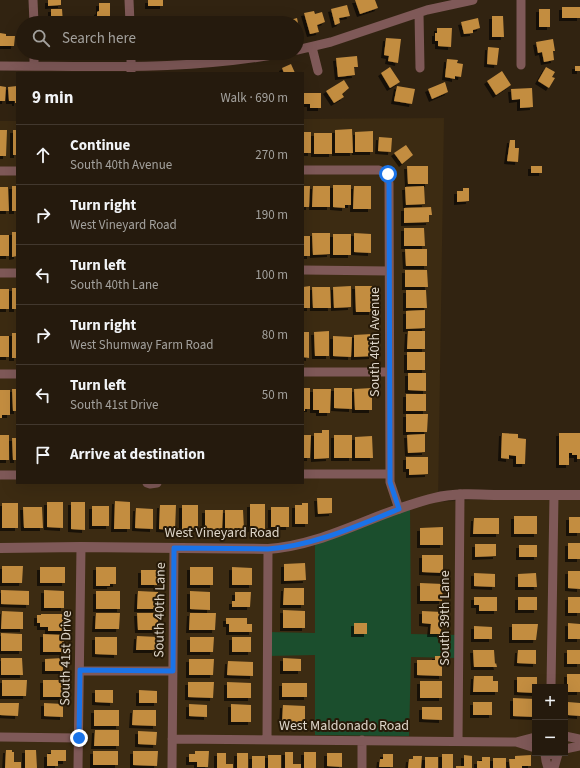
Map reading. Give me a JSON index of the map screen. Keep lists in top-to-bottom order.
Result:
{
  "streets": {
    "street": [
      "South 40th Avenue",
      "West Vineyard Road",
      "South 40th Lane",
      "South 39th Lane",
      "South 41st Drive",
      "West Maldonado Road"
    ]
  },
  "crossings": [
    ["South 40th Avenue", "West Vineyard Road"],
    ["West Vineyard Road", "South 40th Lane"],
    ["West Vineyard Road", "South 39th Lane"],
    ["West Vineyard Road", "South 41st Drive"],
    ["South 40th Lane", "West Maldonado Road"],
    ["South 39th Lane", "West Maldonado Road"]
  ],
  "page": {
    "search": "Search here",
    "heading": ["9 min", "Walk · 690 m"],
    "list": [
      ["Continue", "South 40th Avenue", "270 m"],
      ["Turn right", "West Vineyard Road", "190 m"],
      ["Turn left", "South 40th Lane", "100 m"],
      ["Turn right", "West Shumway Farm Road", "80 m"],
      ["Turn left", "South 41st Drive", "50 m"],
      "Arrive at destination"
    ],
    "map_buttons": ["+", "−"]
  }
}
